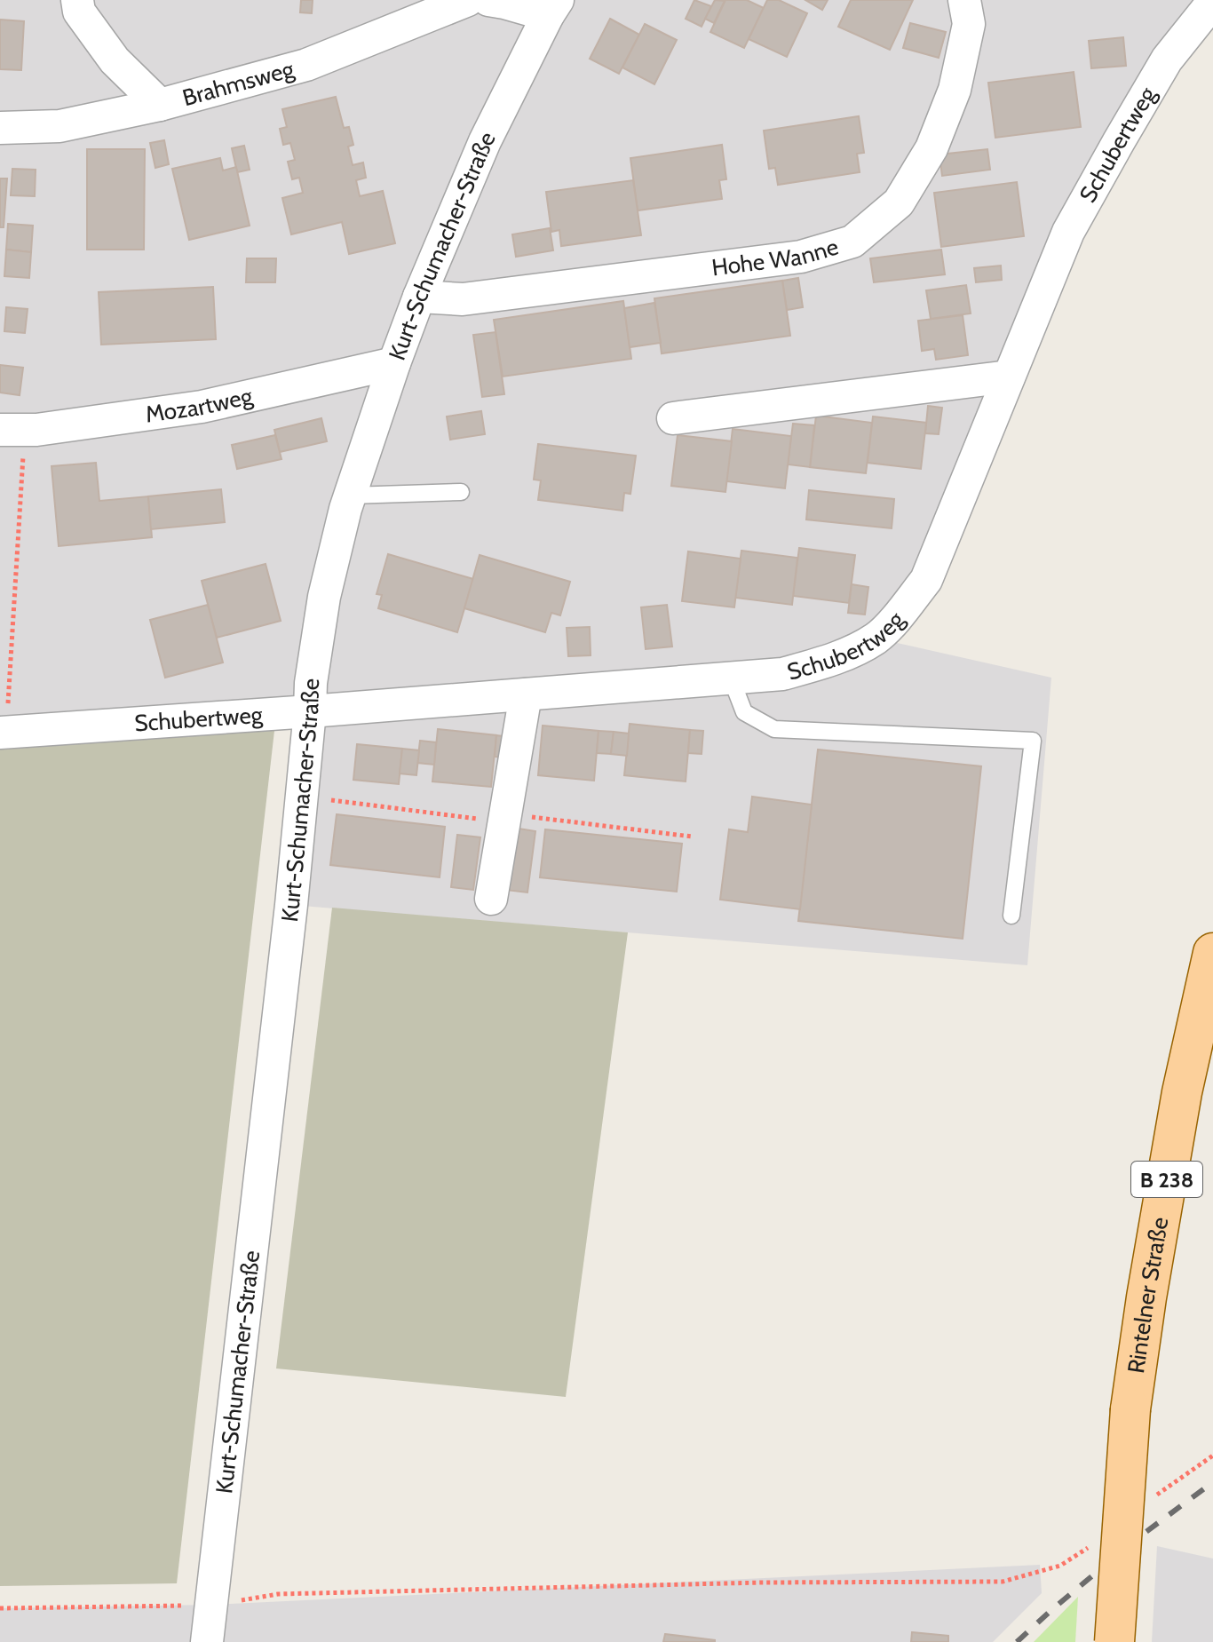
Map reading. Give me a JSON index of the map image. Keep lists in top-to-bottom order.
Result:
{
  "streets": {
    "main road": ["B 238", "Rintelner Straße"],
    "street": [
      "Brahmsweg",
      "Schubertweg",
      "Kurt-Schumacher-Straße",
      "Hohe Wanne",
      "Mozartweg"
    ]
  },
  "crossings": [
    ["Schubertweg", "Kurt-Schumacher-Straße"],
    ["Kurt-Schumacher-Straße", "Hohe Wanne"],
    ["Kurt-Schumacher-Straße", "Mozartweg"]
  ]
}
